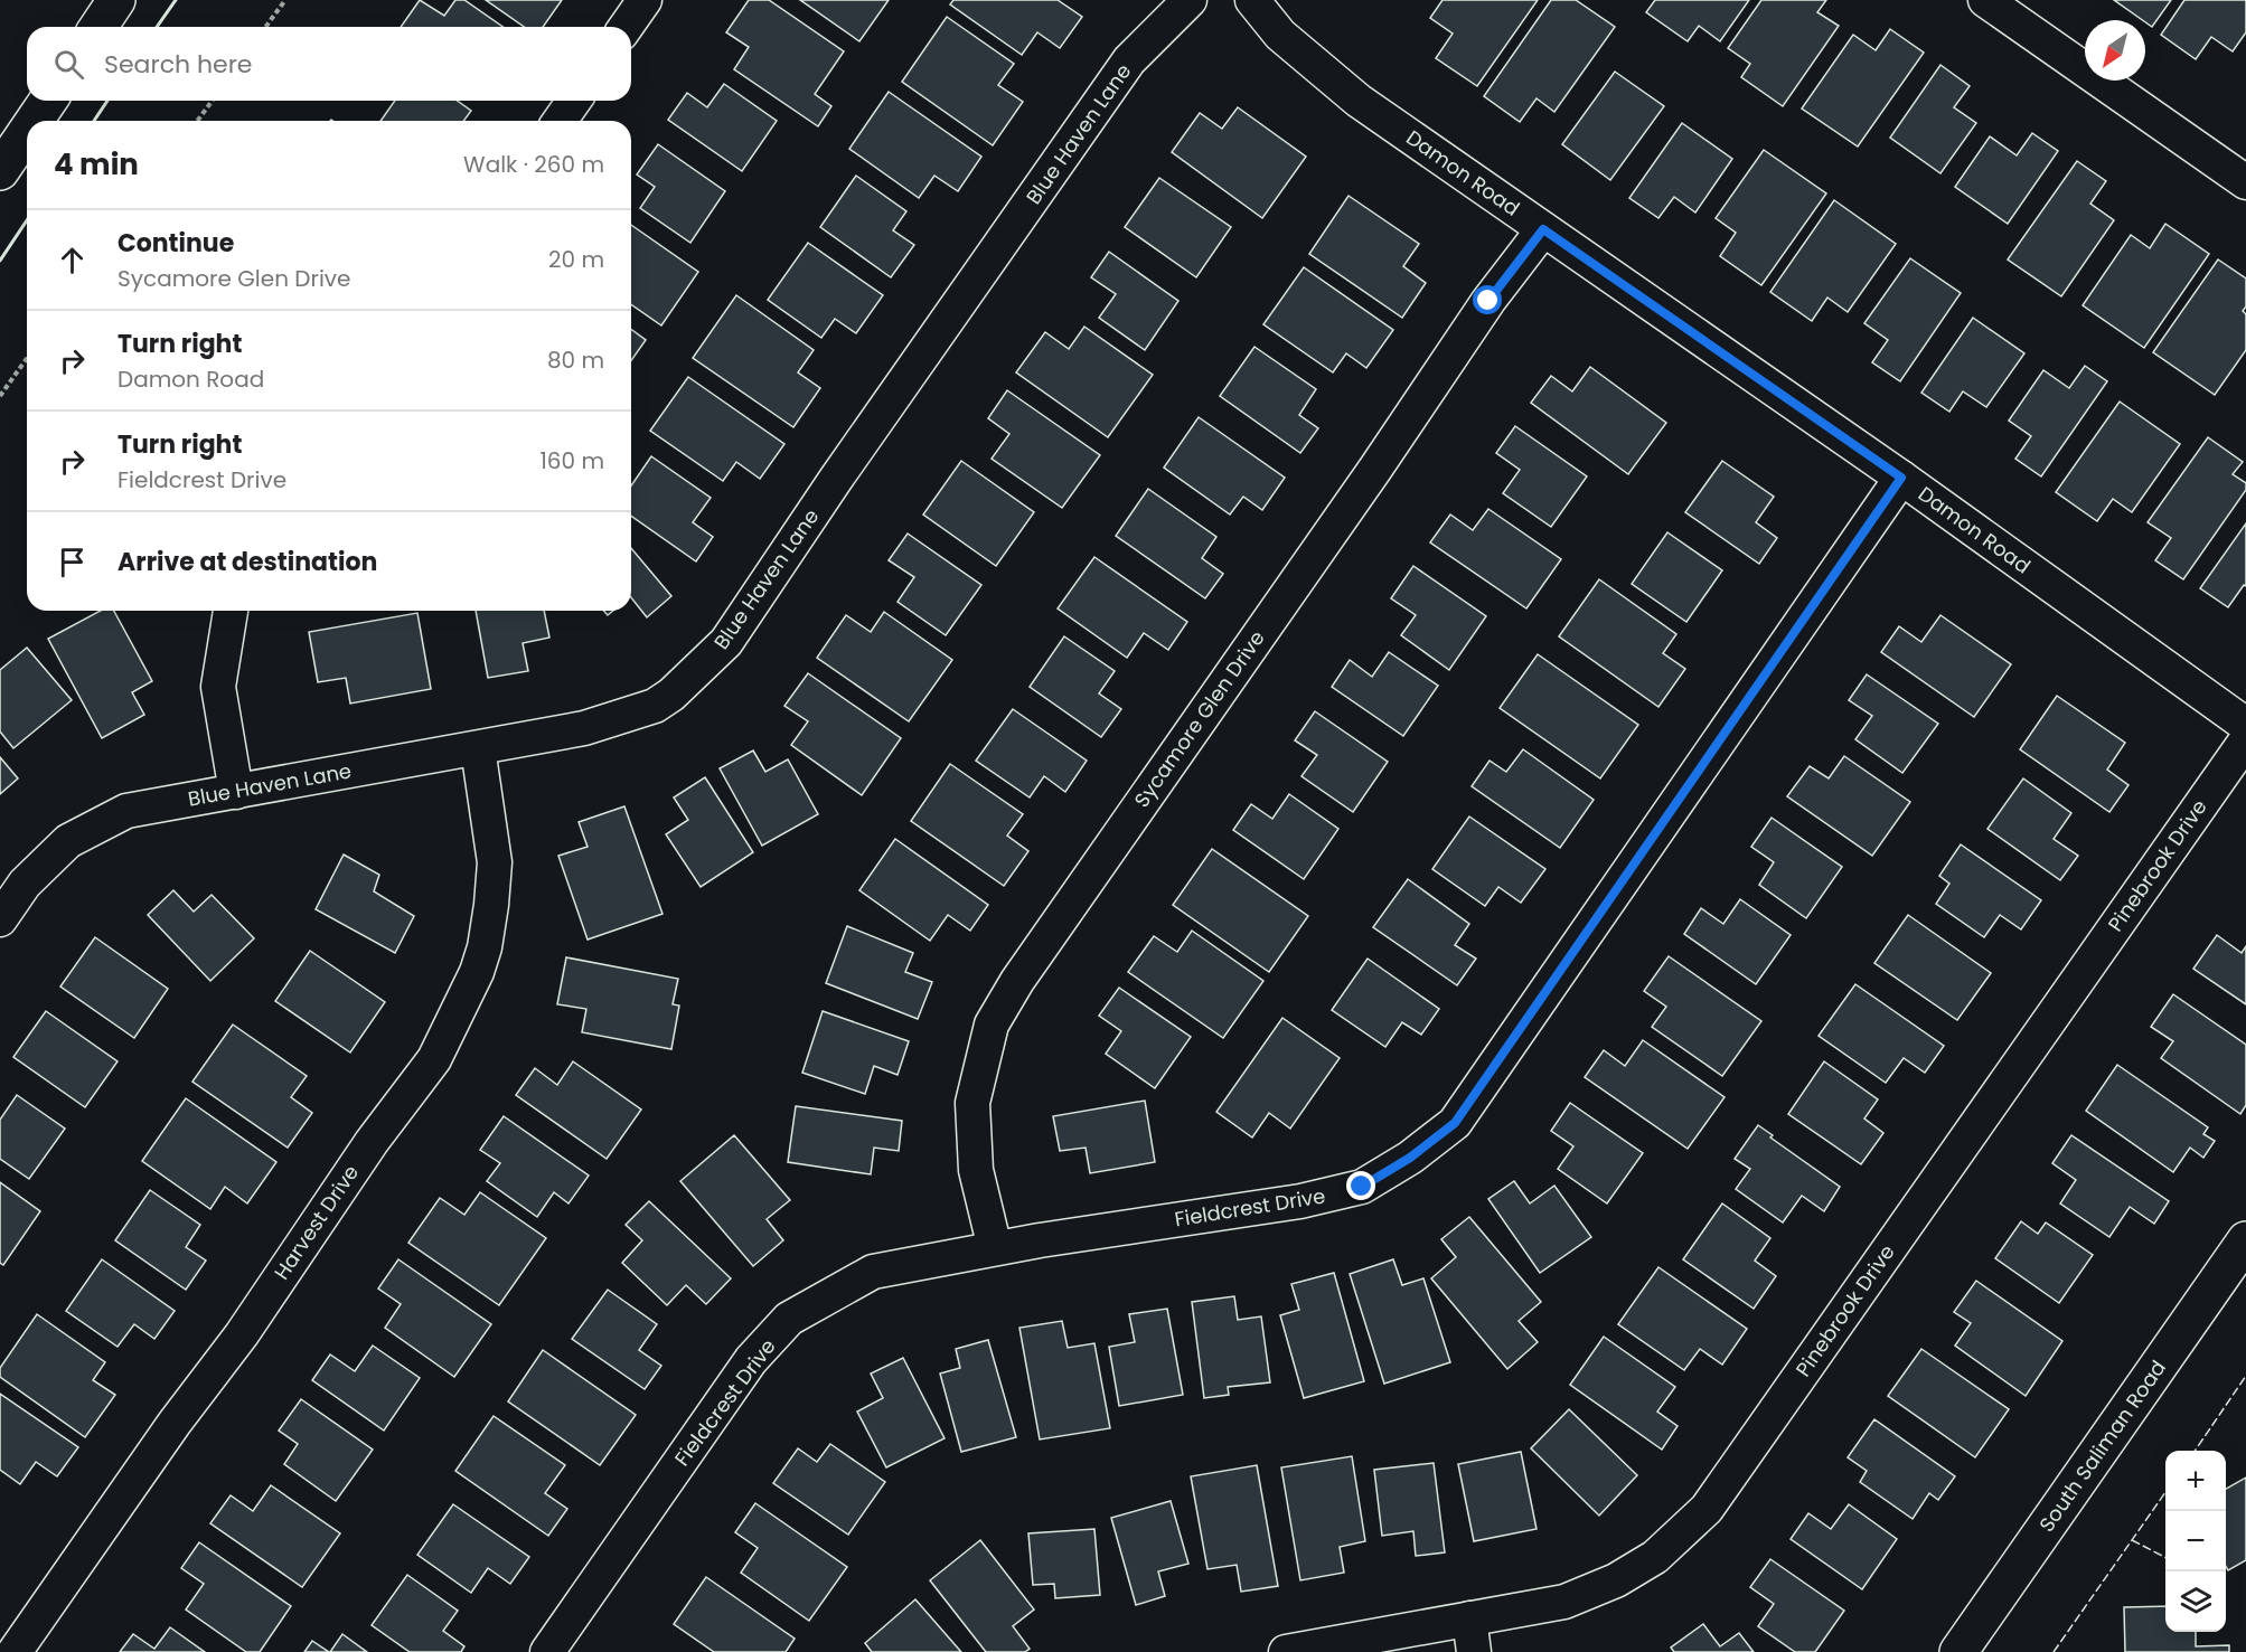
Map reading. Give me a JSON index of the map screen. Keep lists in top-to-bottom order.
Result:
{
  "streets": {
    "main road": ["South Saliman Road"],
    "street": [
      "Blue Haven Lane",
      "Damon Road",
      "Sycamore Glen Drive",
      "Pinebrook Drive",
      "Fieldcrest Drive",
      "Harvest Drive"
    ]
  },
  "crossings": [
    ["Blue Haven Lane", "Harvest Drive"],
    ["Damon Road", "Sycamore Glen Drive"],
    ["Damon Road", "Fieldcrest Drive"],
    ["Sycamore Glen Drive", "Fieldcrest Drive"]
  ],
  "north": "bottom left",
  "page": {
    "search": "Search here",
    "heading": ["4 min", "Walk · 260 m"],
    "list": [
      ["Continue", "Sycamore Glen Drive", "20 m"],
      ["Turn right", "Damon Road", "80 m"],
      ["Turn right", "Fieldcrest Drive", "160 m"],
      "Arrive at destination"
    ],
    "map_buttons": ["+", "−"]
  }
}
